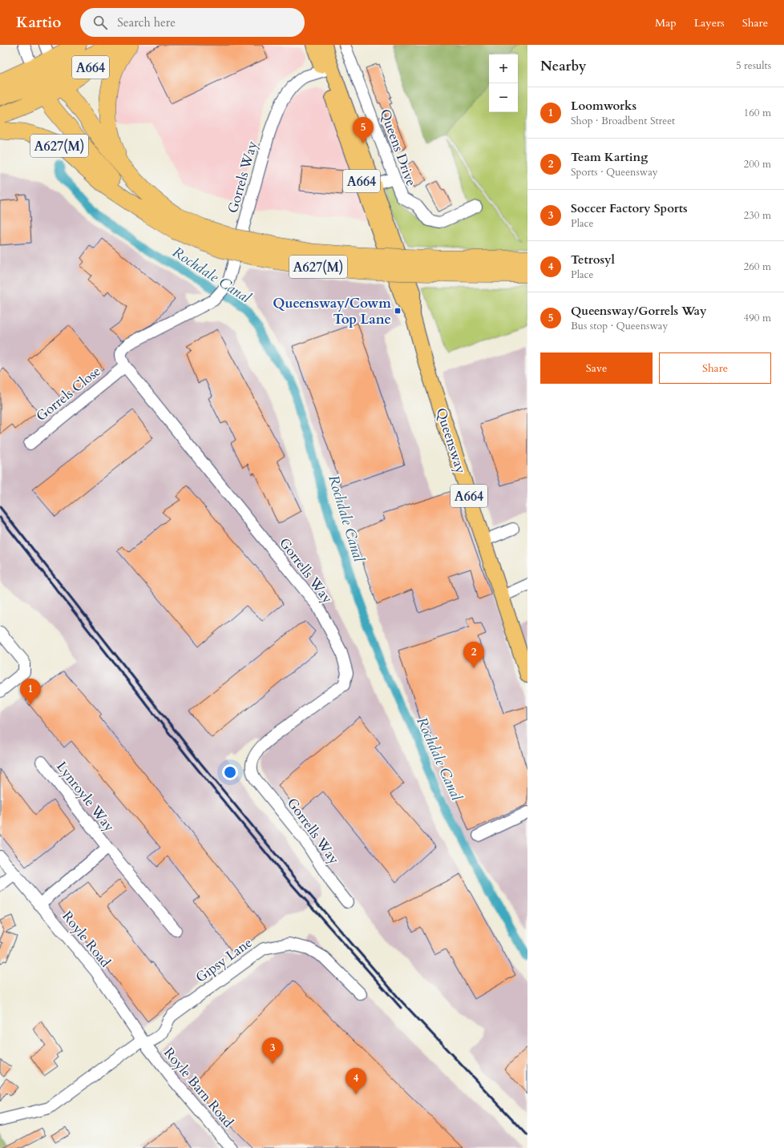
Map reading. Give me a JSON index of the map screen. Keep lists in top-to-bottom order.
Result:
{
  "streets": {
    "highway": ["A664", "A627(M)"],
    "main road": ["Queensway"],
    "street": [
      "Queens Drive",
      "Gorrels Way",
      "Gorrels Close",
      "Gorrells Way",
      "Lynroyle Way",
      "Royle Road",
      "Gipsy Lane",
      "Royle Barn Road"
    ]
  },
  "crossings": [
    ["A664", "A627(M)"],
    ["Gorrels Way", "Queensway"],
    ["Gorrels Way", "Gorrells Way"],
    ["Gorrels Close", "Gorrells Way"],
    ["Lynroyle Way", "Royle Road"],
    ["Royle Road", "Gipsy Lane"],
    ["Royle Road", "Royle Barn Road"],
    ["Gipsy Lane", "Royle Barn Road"]
  ],
  "water": ["Rochdale Canal"],
  "places": {
    "transit": ["Queensway/Cowm Top Lane"]
  },
  "page": {
    "header": "Kartio",
    "search": "Search here",
    "nav": ["Map", "Layers", "Share"],
    "heading": ["Nearby", "5 results"],
    "map_buttons": ["+", "−"],
    "list": [
      {
        "mark": "1",
        "name": "Loomworks",
        "note": "Shop · Broadbent Street",
        "value": "160 m"
      },
      {
        "mark": "2",
        "name": "Team Karting",
        "note": "Sports · Queensway",
        "value": "200 m"
      },
      {
        "mark": "3",
        "name": "Soccer Factory Sports",
        "note": "Place",
        "value": "230 m"
      },
      {
        "mark": "4",
        "name": "Tetrosyl",
        "note": "Place",
        "value": "260 m"
      },
      {
        "mark": "5",
        "name": "Queensway/Gorrels Way",
        "note": "Bus stop · Queensway",
        "value": "490 m"
      }
    ],
    "pins": [
      "5",
      "2",
      "1",
      "3",
      "4"
    ],
    "buttons": ["Save", "Share"]
  }
}
